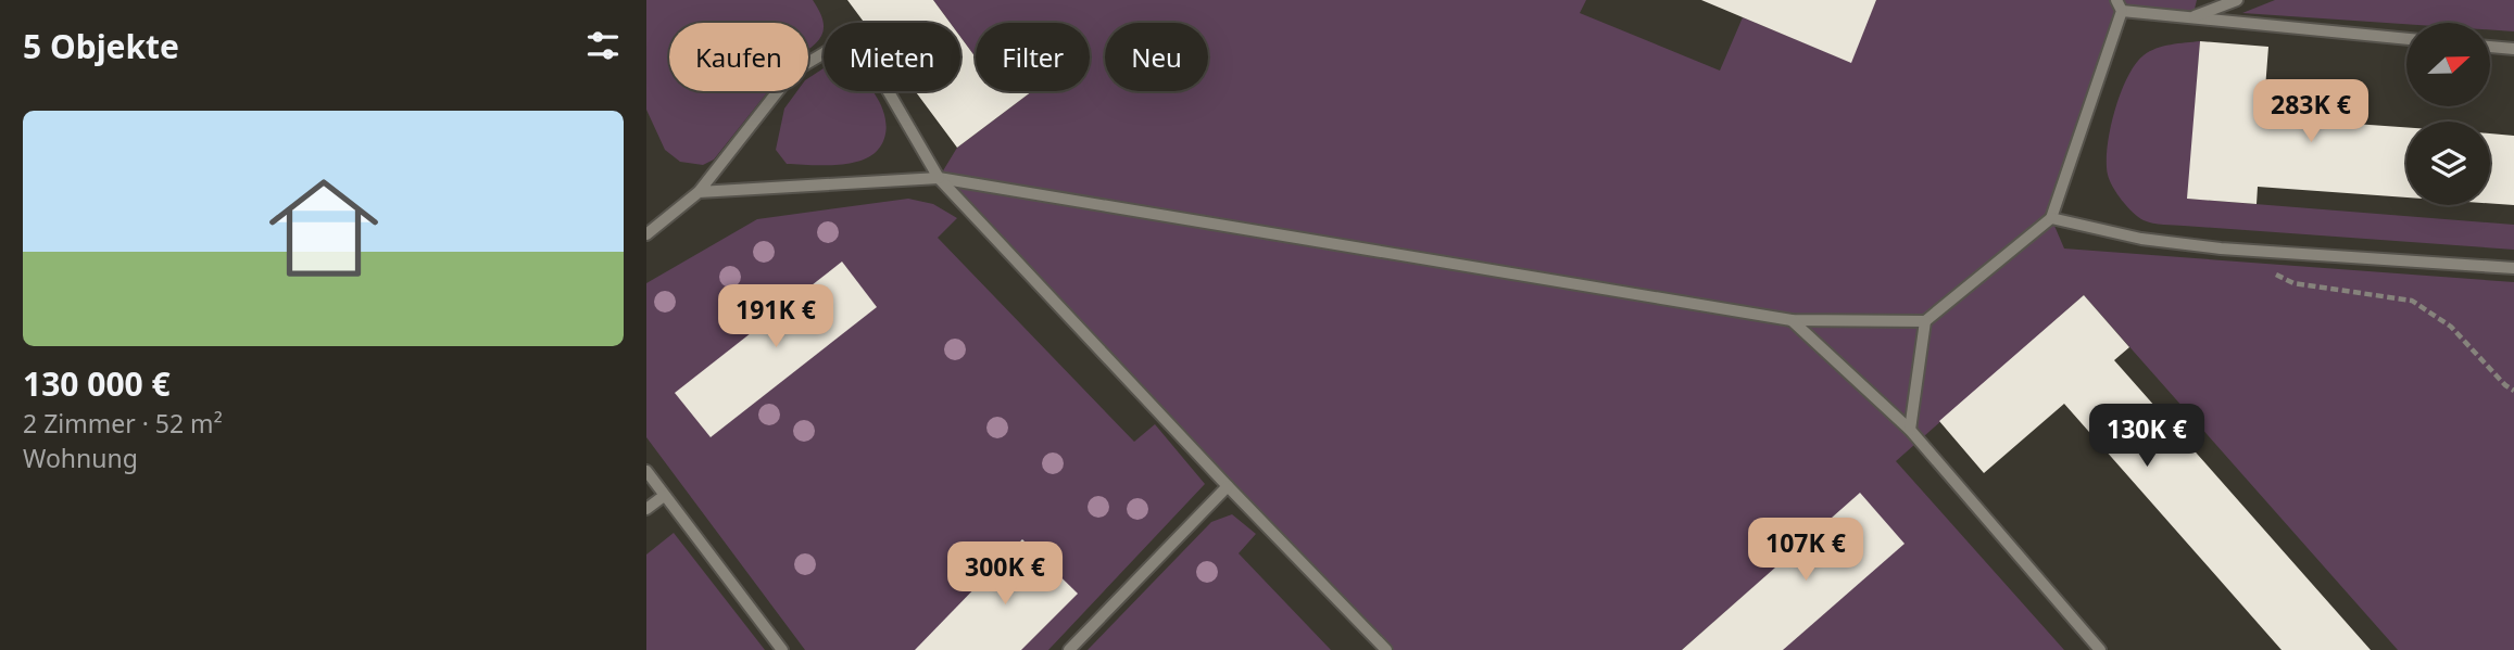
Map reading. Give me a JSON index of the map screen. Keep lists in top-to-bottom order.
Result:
{
  "north": "right",
  "page": {
    "heading": "5 Objekte",
    "chip": [
      "Kaufen",
      "Mieten",
      "Filter",
      "Neu"
    ],
    "price": [
      "283K €",
      "191K €",
      "130K €",
      "107K €",
      "300K €"
    ],
    "list": [
      {
        "name": "130 000 €",
        "note": "2 Zimmer · 52 m² · Wohnung"
      }
    ]
  }
}
